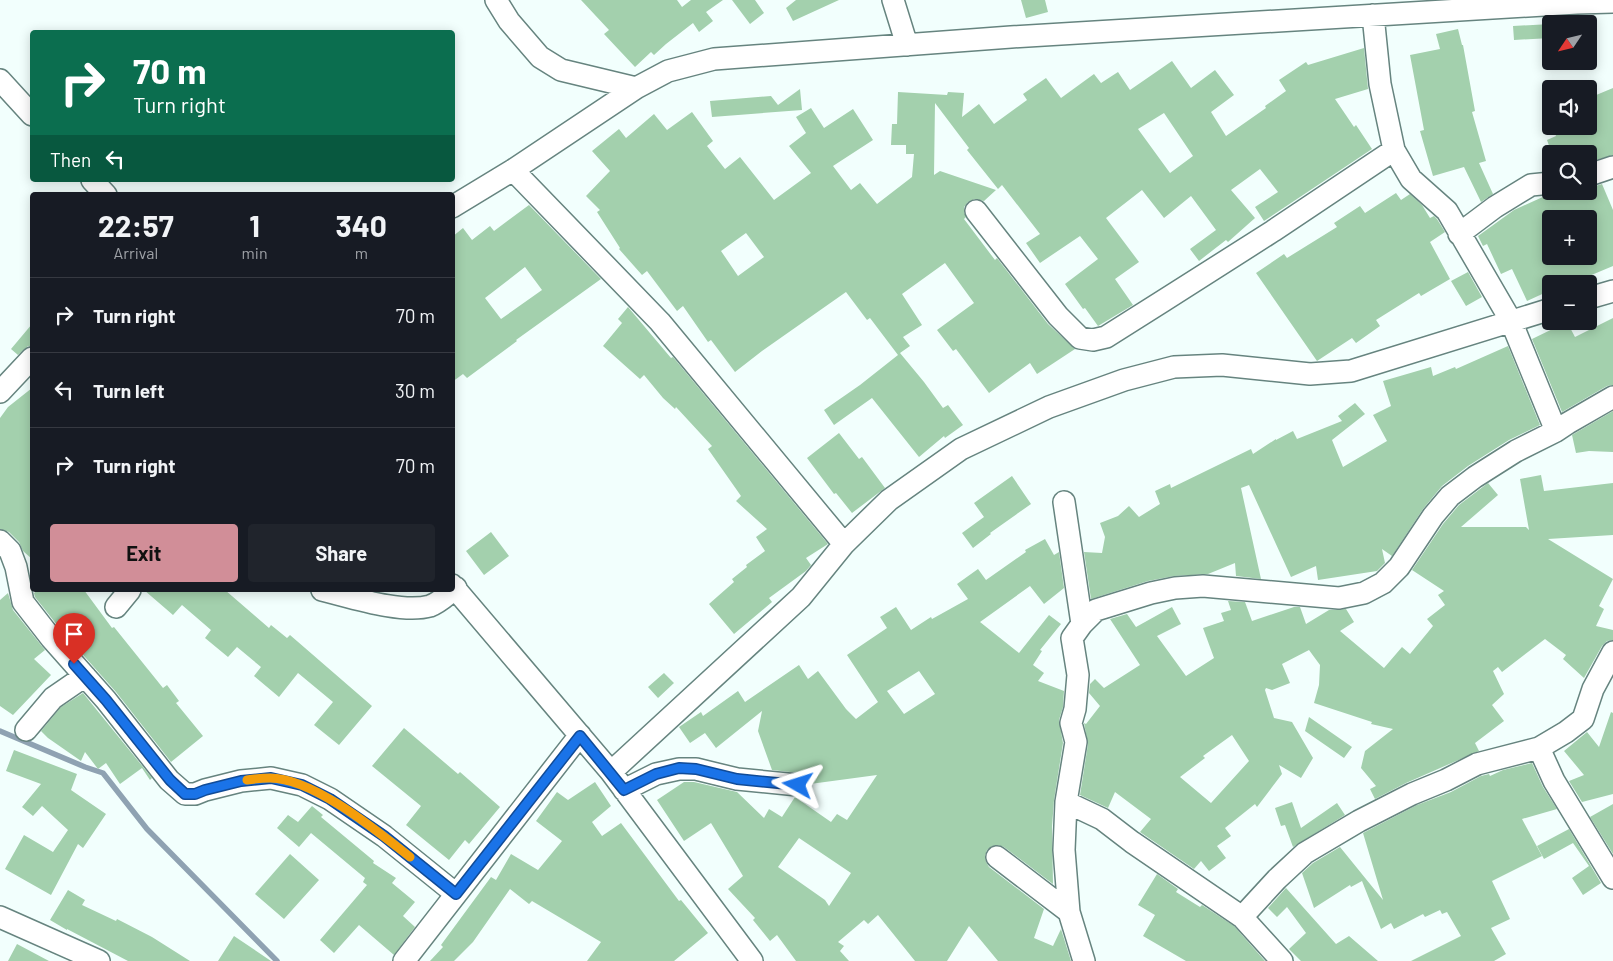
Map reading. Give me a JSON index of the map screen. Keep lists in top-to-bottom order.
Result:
{
  "north": "bottom left",
  "page": {
    "map_buttons": ["+", "−"],
    "turn": ["70 m", "Turn right"],
    "then": "Then",
    "eta": [
      "22:57",
      "Arrival",
      "1",
      "min",
      "340",
      "m"
    ],
    "list": [
      {
        "name": "Turn right",
        "value": "70 m"
      },
      {
        "name": "Turn left",
        "value": "30 m"
      },
      {
        "name": "Turn right",
        "value": "70 m"
      }
    ],
    "buttons": ["Exit", "Share"]
  }
}
